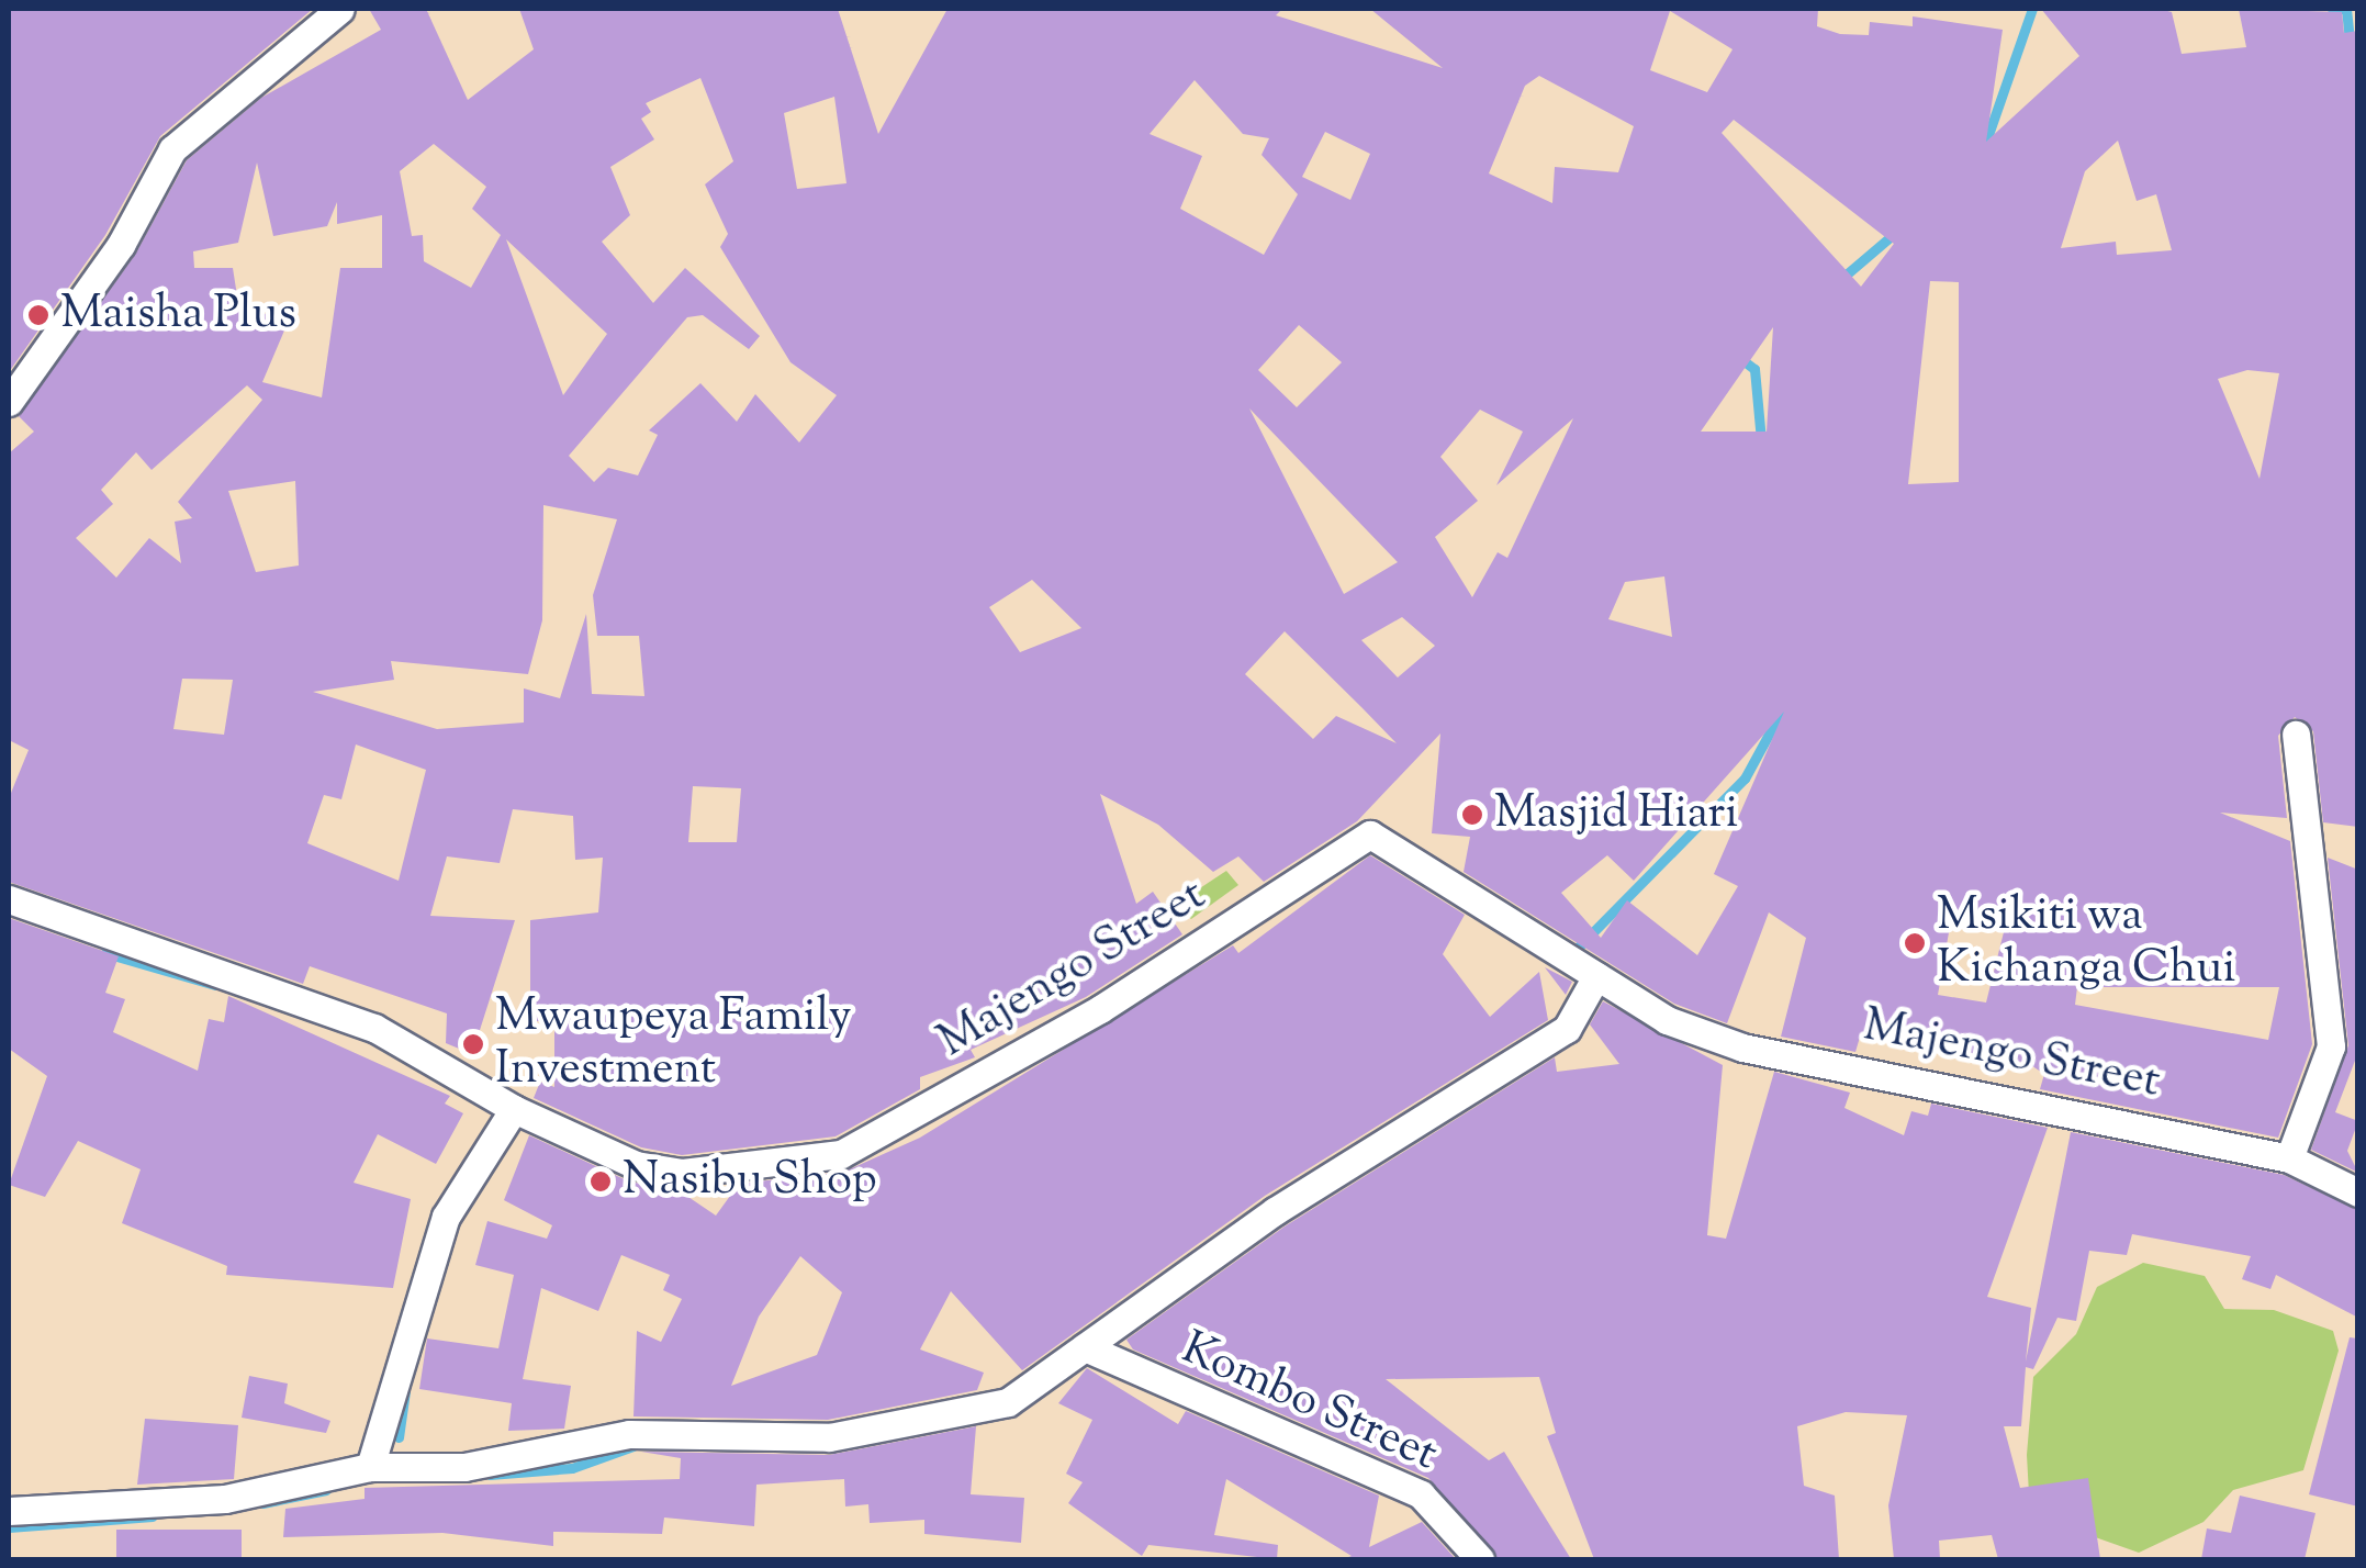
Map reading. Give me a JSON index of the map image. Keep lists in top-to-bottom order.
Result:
{
  "streets": {
    "street": ["Majengo Street", "Kombo Street"]
  },
  "places": [
    "Maisha Plus",
    "Masjid Hiari",
    "Msikiti wa Kichanga Chui",
    "Mwaupeya Family Investment",
    "Nasibu Shop"
  ]
}
